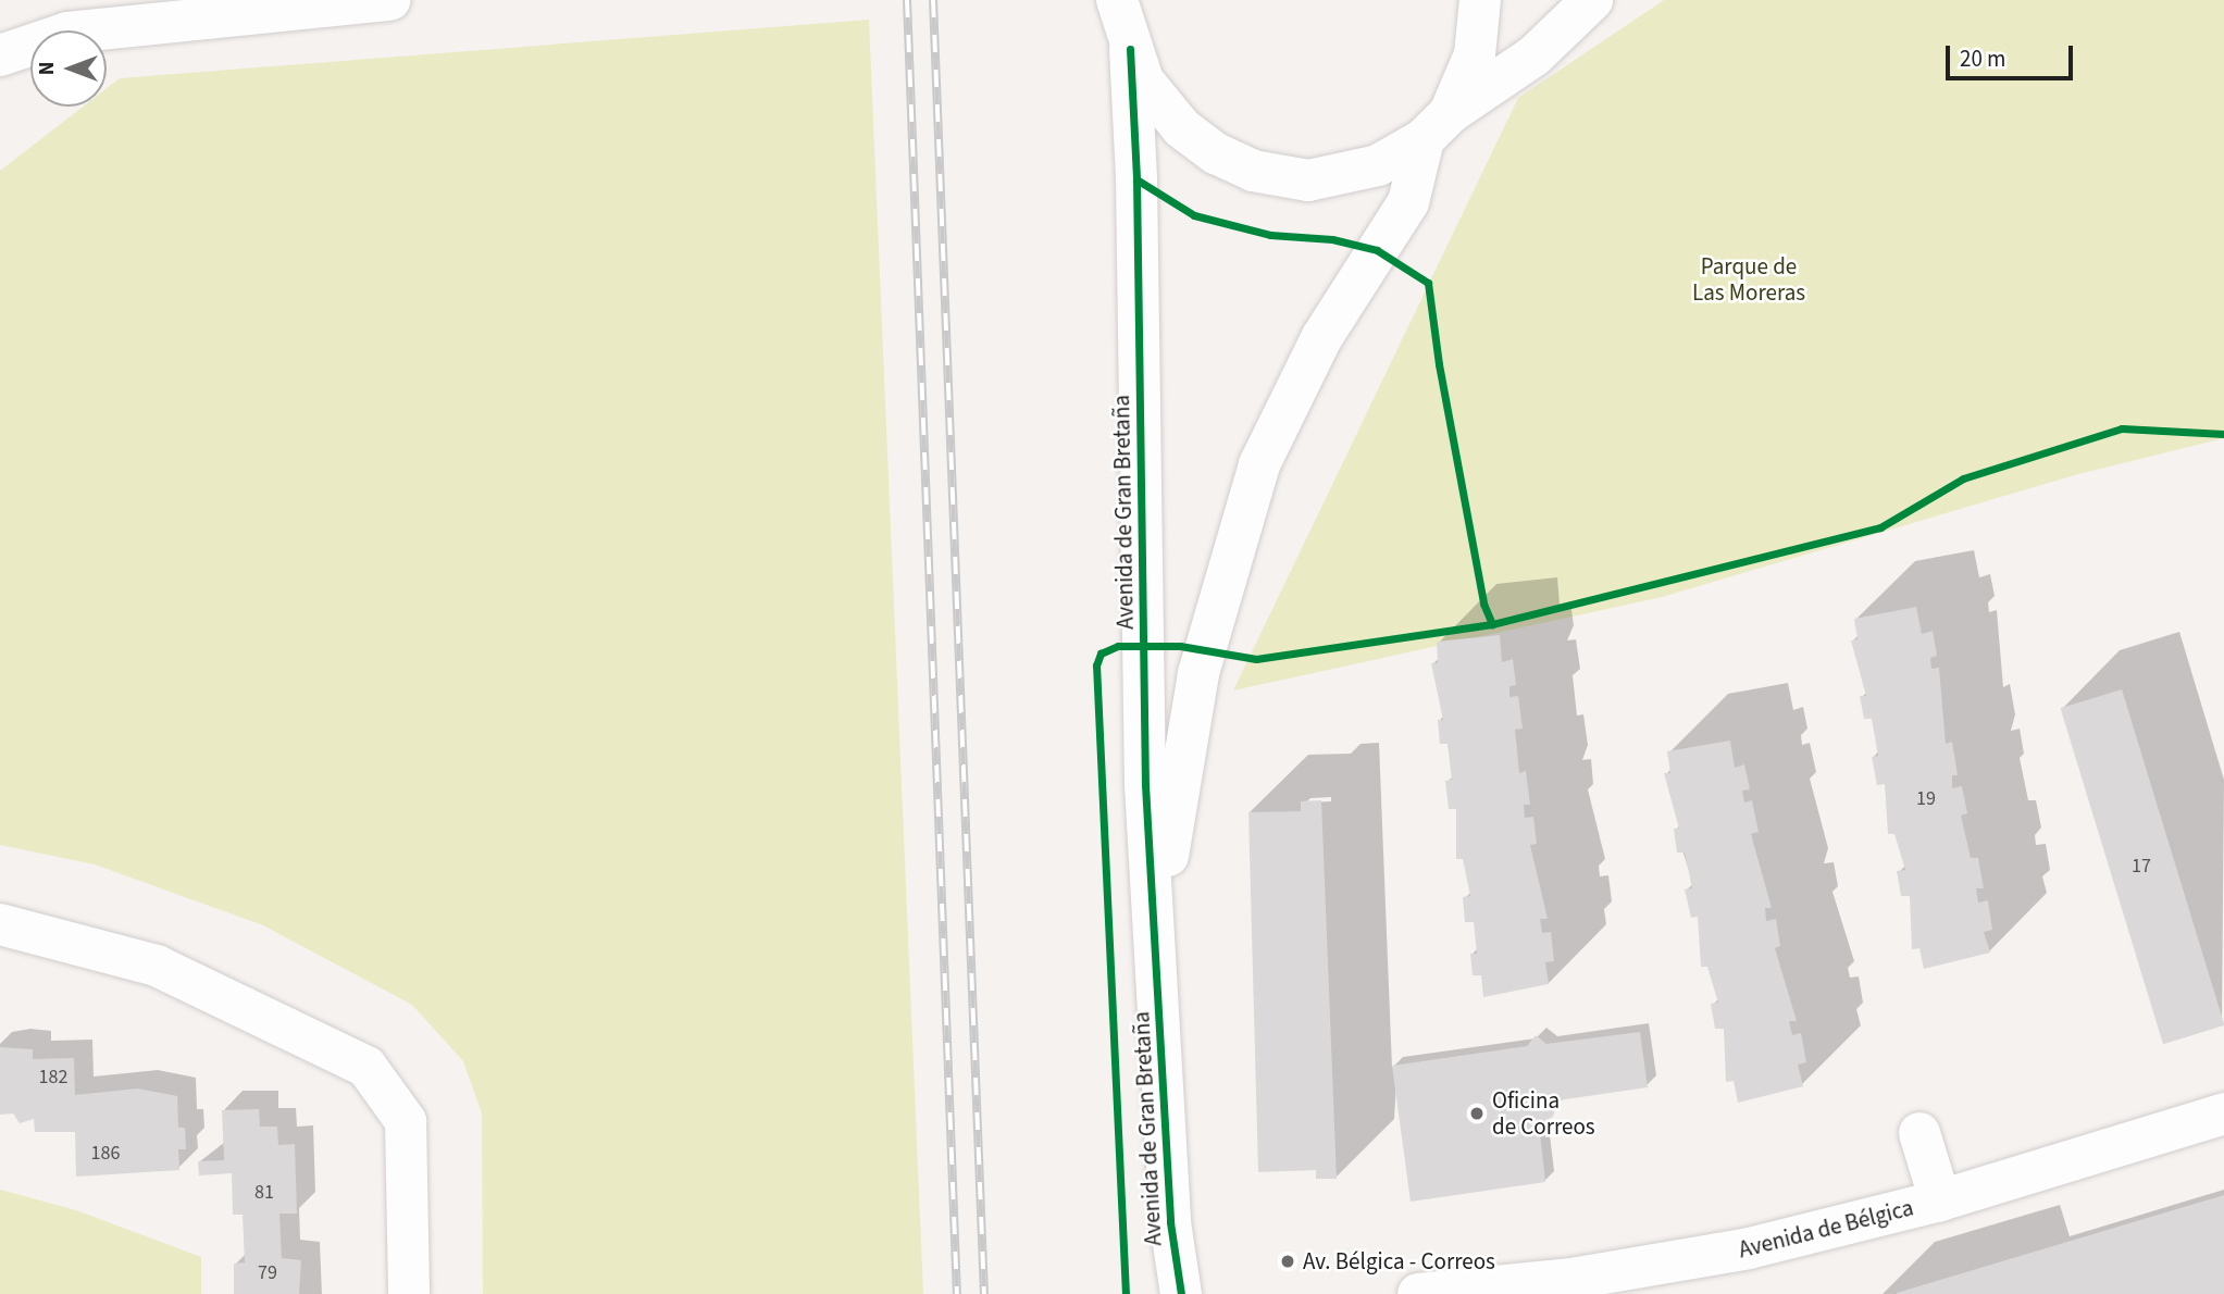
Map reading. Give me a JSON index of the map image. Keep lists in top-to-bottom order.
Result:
{
  "streets": {
    "street": ["Avenida de Gran Bretaña", "Avenida de Bélgica"]
  },
  "parks": ["Parque de Las Moreras"],
  "places": ["Oficina de Correos", "Av. Bélgica - Correos"],
  "house_numbers": [
    "19",
    "17",
    "182",
    "186",
    "81",
    "79"
  ],
  "scale_bar": "20 m",
  "north": "left"
}
